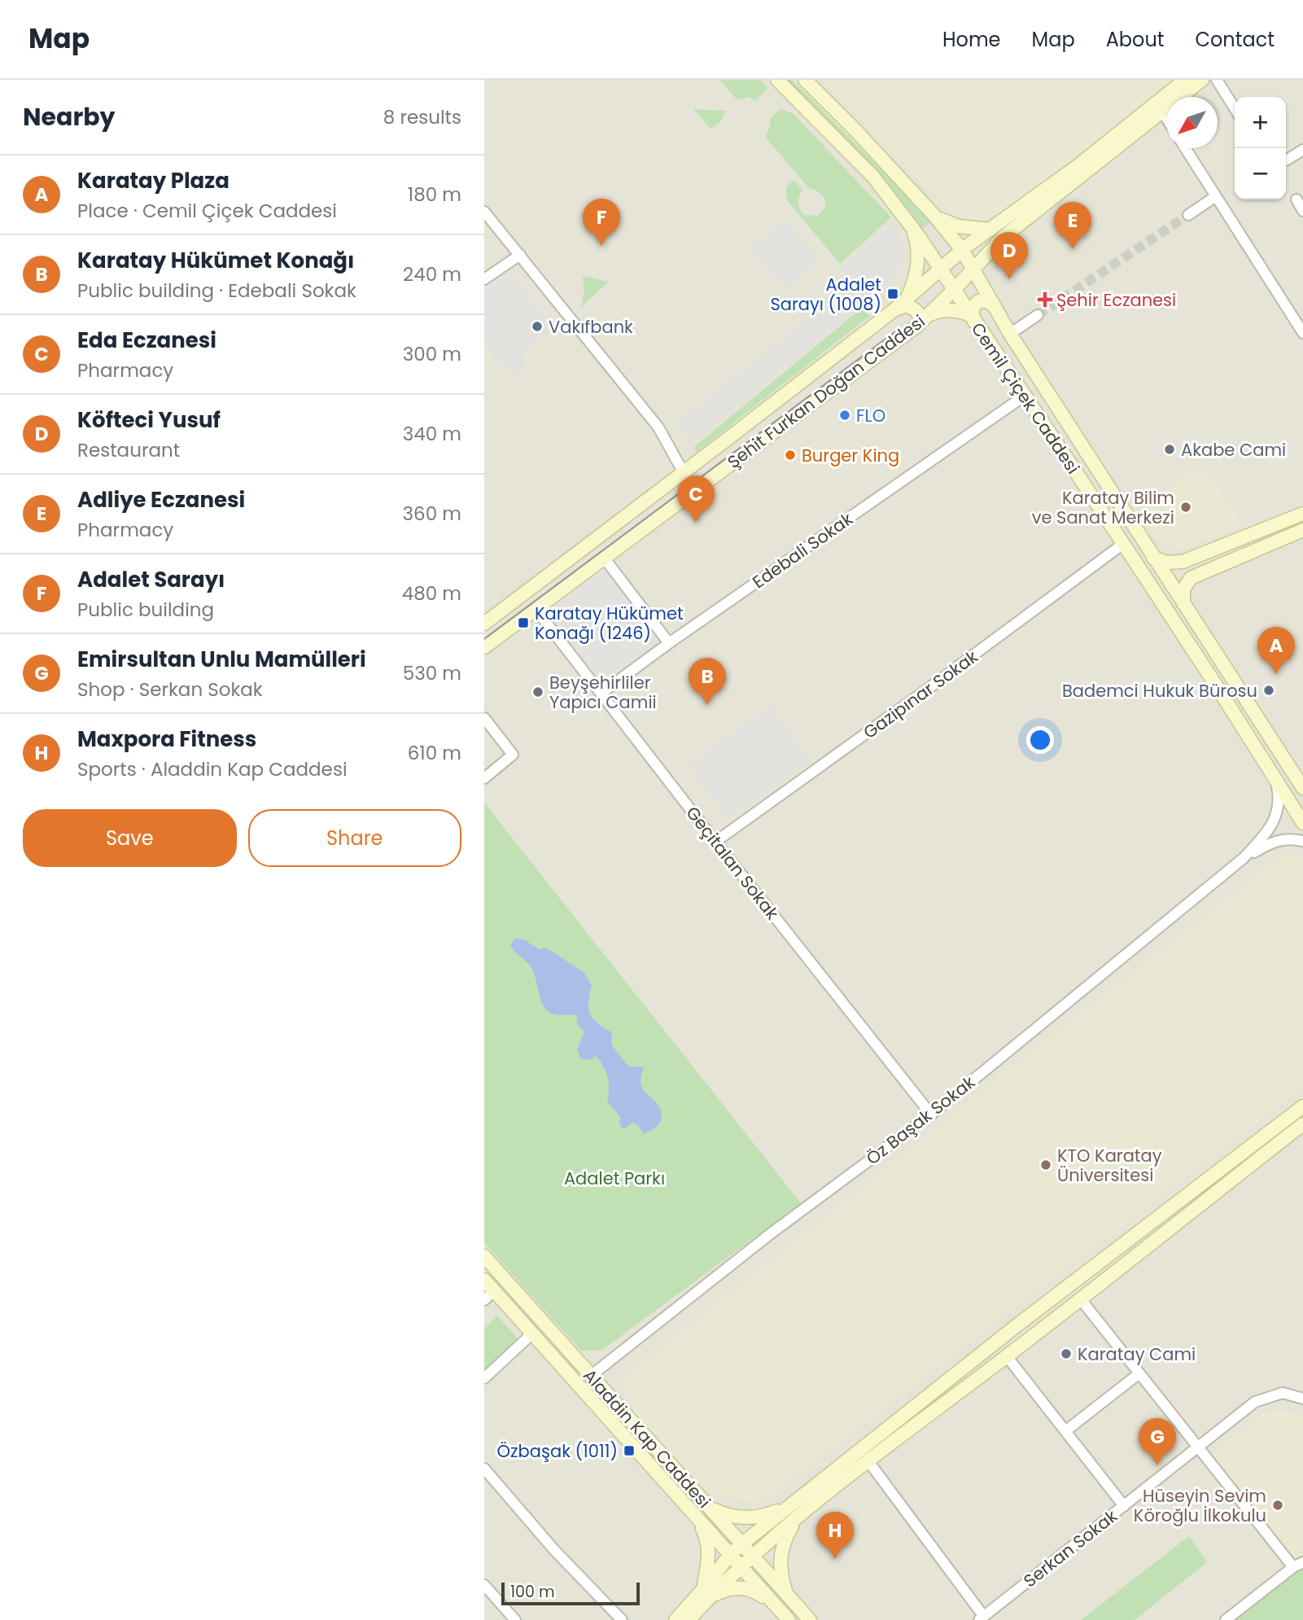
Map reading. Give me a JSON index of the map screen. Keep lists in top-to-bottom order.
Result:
{
  "streets": {
    "street": [
      "Şehit Furkan Doğan Caddesi",
      "Cemil Çiçek Caddesi",
      "Edebali Sokak",
      "Gazipınar Sokak",
      "Geçitalan Sokak",
      "Öz Başak Sokak",
      "Aladdin Kap Caddesi",
      "Serkan Sokak"
    ]
  },
  "crossings": [
    ["Şehit Furkan Doğan Caddesi", "Cemil Çiçek Caddesi"],
    ["Şehit Furkan Doğan Caddesi", "Geçitalan Sokak"],
    ["Cemil Çiçek Caddesi", "Edebali Sokak"],
    ["Cemil Çiçek Caddesi", "Gazipınar Sokak"],
    ["Edebali Sokak", "Geçitalan Sokak"],
    ["Gazipınar Sokak", "Geçitalan Sokak"],
    ["Geçitalan Sokak", "Öz Başak Sokak"],
    ["Öz Başak Sokak", "Aladdin Kap Caddesi"]
  ],
  "parks": ["Adalet Parkı"],
  "places": {
    "transit": ["Adalet Sarayı (1008)", "Karatay Hükümet Konağı (1246)", "Özbaşak (1011)"],
    "health": ["Şehir Eczanesi"],
    "other": [
      "Vakıfbank",
      "FLO",
      "Akabe Cami",
      "Burger King",
      "Karatay Bilim ve Sanat Merkezi",
      "Bademci Hukuk Bürosu",
      "Beyşehirliler Yapıcı Camii",
      "KTO Karatay Üniversitesi",
      "Karatay Cami",
      "Hüseyin Sevim Köroğlu İlkokulu"
    ]
  },
  "scale_bar": "100 m",
  "north": "bottom left",
  "page": {
    "header": "Map",
    "nav": [
      "Home",
      "Map",
      "About",
      "Contact"
    ],
    "heading": ["Nearby", "8 results"],
    "map_buttons": ["+", "−"],
    "list": [
      {
        "mark": "A",
        "name": "Karatay Plaza",
        "note": "Place · Cemil Çiçek Caddesi",
        "value": "180 m"
      },
      {
        "mark": "B",
        "name": "Karatay Hükümet Konağı",
        "note": "Public building · Edebali Sokak",
        "value": "240 m"
      },
      {
        "mark": "C",
        "name": "Eda Eczanesi",
        "note": "Pharmacy",
        "value": "300 m"
      },
      {
        "mark": "D",
        "name": "Köfteci Yusuf",
        "note": "Restaurant",
        "value": "340 m"
      },
      {
        "mark": "E",
        "name": "Adliye Eczanesi",
        "note": "Pharmacy",
        "value": "360 m"
      },
      {
        "mark": "F",
        "name": "Adalet Sarayı",
        "note": "Public building",
        "value": "480 m"
      },
      {
        "mark": "G",
        "name": "Emirsultan Unlu Mamülleri",
        "note": "Shop · Serkan Sokak",
        "value": "530 m"
      },
      {
        "mark": "H",
        "name": "Maxpora Fitness",
        "note": "Sports · Aladdin Kap Caddesi",
        "value": "610 m"
      }
    ],
    "pins": [
      "F",
      "E",
      "D",
      "C",
      "A",
      "B",
      "G",
      "H"
    ],
    "buttons": ["Save", "Share"],
    "scale": "100 m"
  }
}
